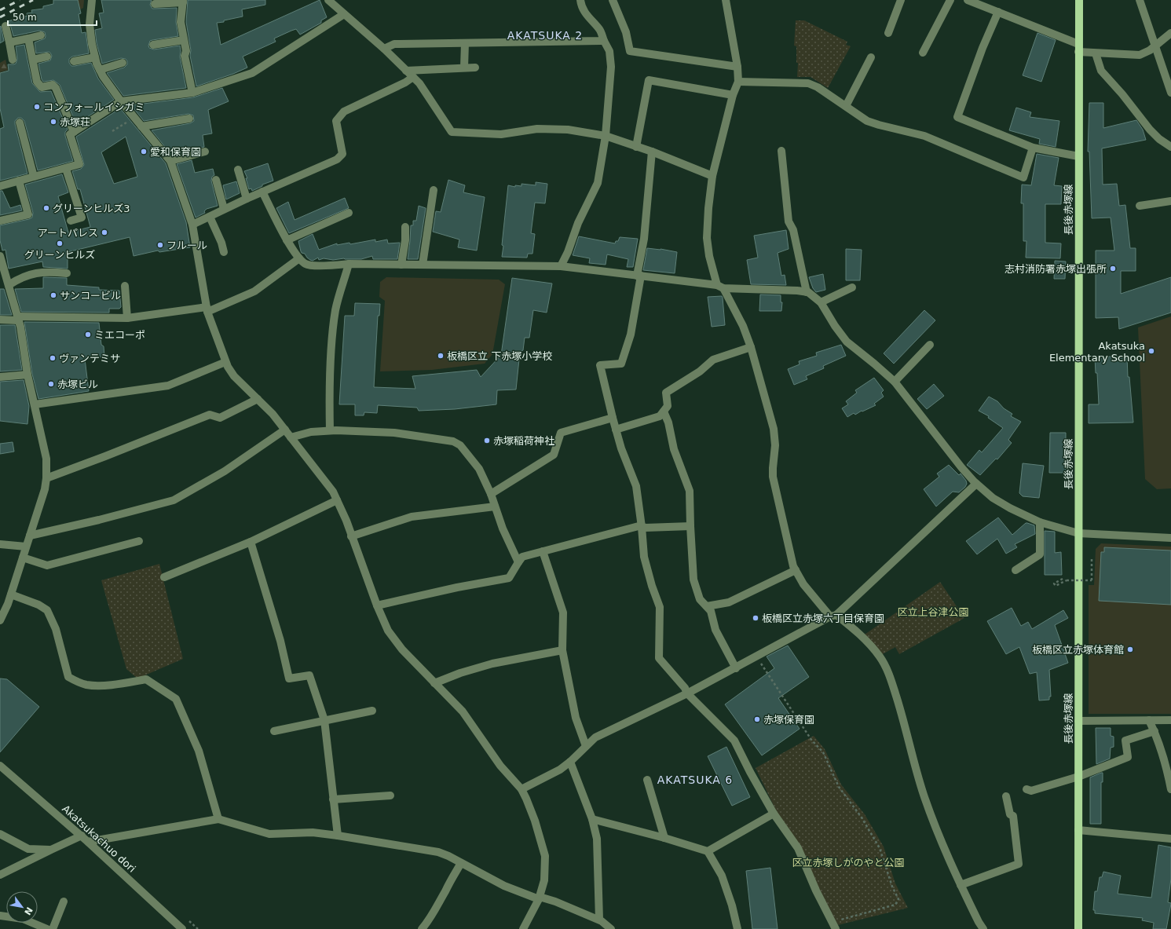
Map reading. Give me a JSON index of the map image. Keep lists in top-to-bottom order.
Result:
{
  "streets": {
    "main road": ["長後赤塚線"],
    "street": ["Akatsukachuo dori"]
  },
  "districts": ["AKATSUKA 2", "AKATSUKA 6"],
  "parks": ["区立上谷津公園", "区立赤塚しがのやと公園"],
  "places": [
    "コンフォールイシガミ",
    "赤塚荘",
    "愛和保育園",
    "グリーンヒルズ3",
    "アートパレス",
    "グリーンヒルズ",
    "フルール",
    "志村消防署赤塚出張所",
    "サンコービル",
    "ミエコーポ",
    "Akatsuka Elementary School",
    "板橋区立 下赤塚小学校",
    "ヴァンテミサ",
    "赤塚ビル",
    "赤塚稲荷神社",
    "板橋区立赤塚六丁目保育園",
    "板橋区立赤塚体育館",
    "赤塚保育園"
  ],
  "scale_bar": "50 m",
  "north": "bottom right"
}
